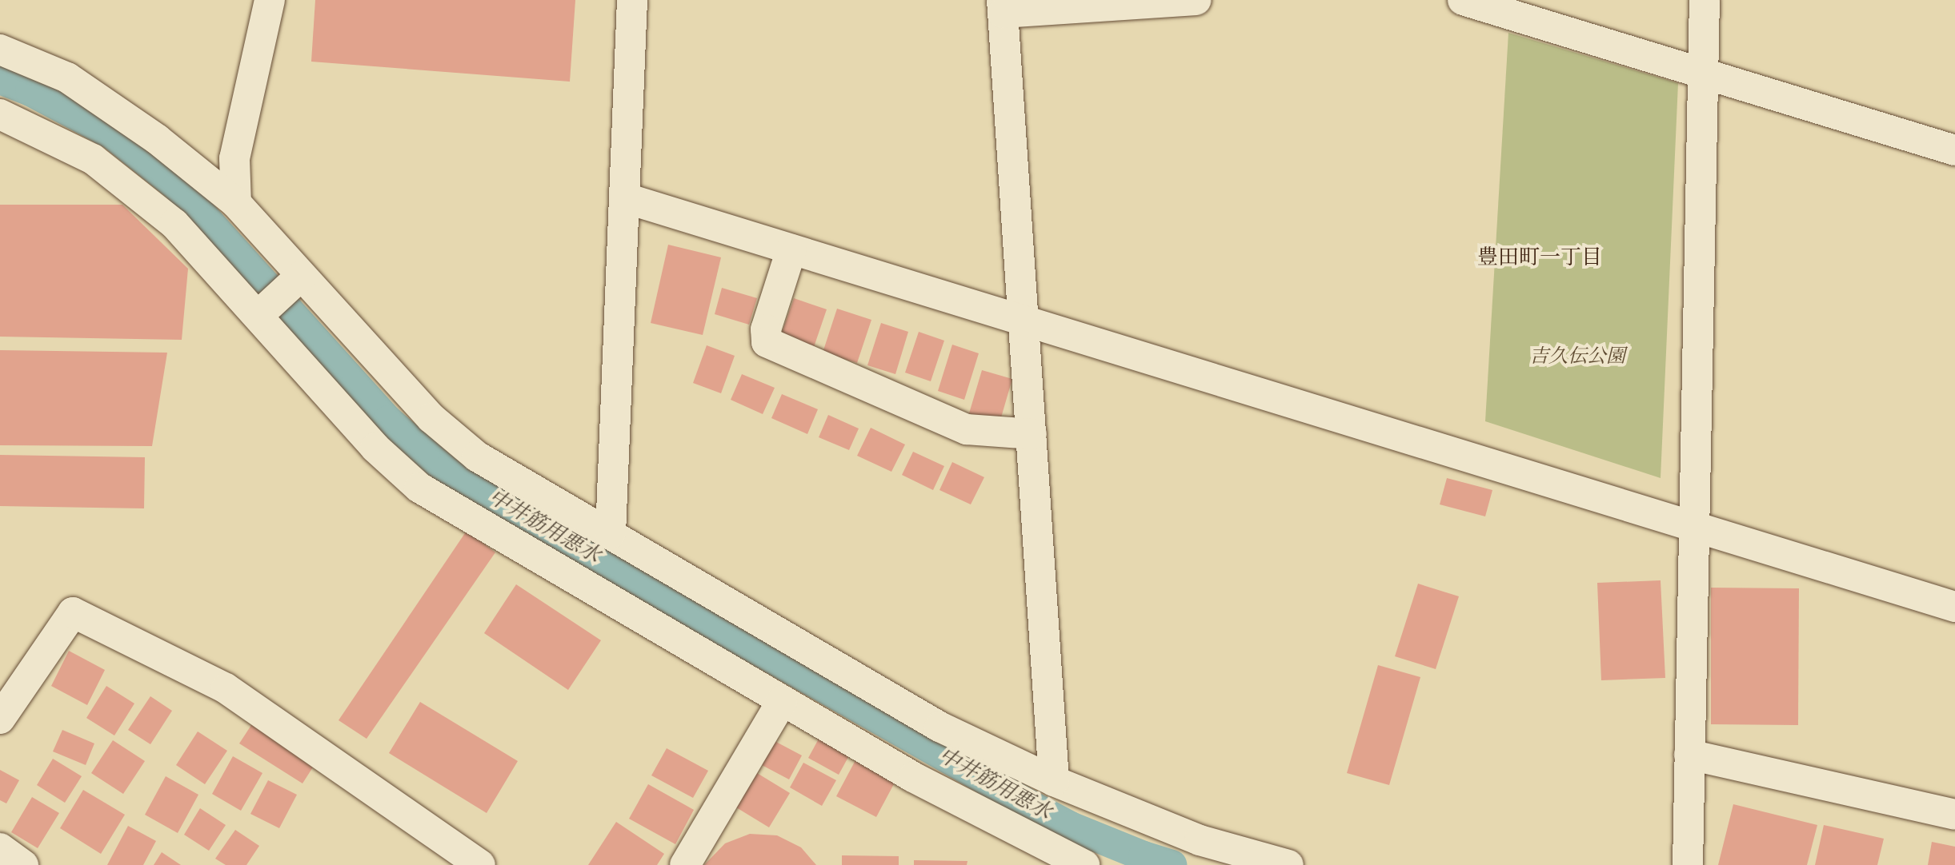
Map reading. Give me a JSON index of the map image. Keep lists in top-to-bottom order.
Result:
{
  "districts": ["豊田町一丁目"],
  "water": ["中井筋用悪水"],
  "parks": ["吉久伝公園"]
}
